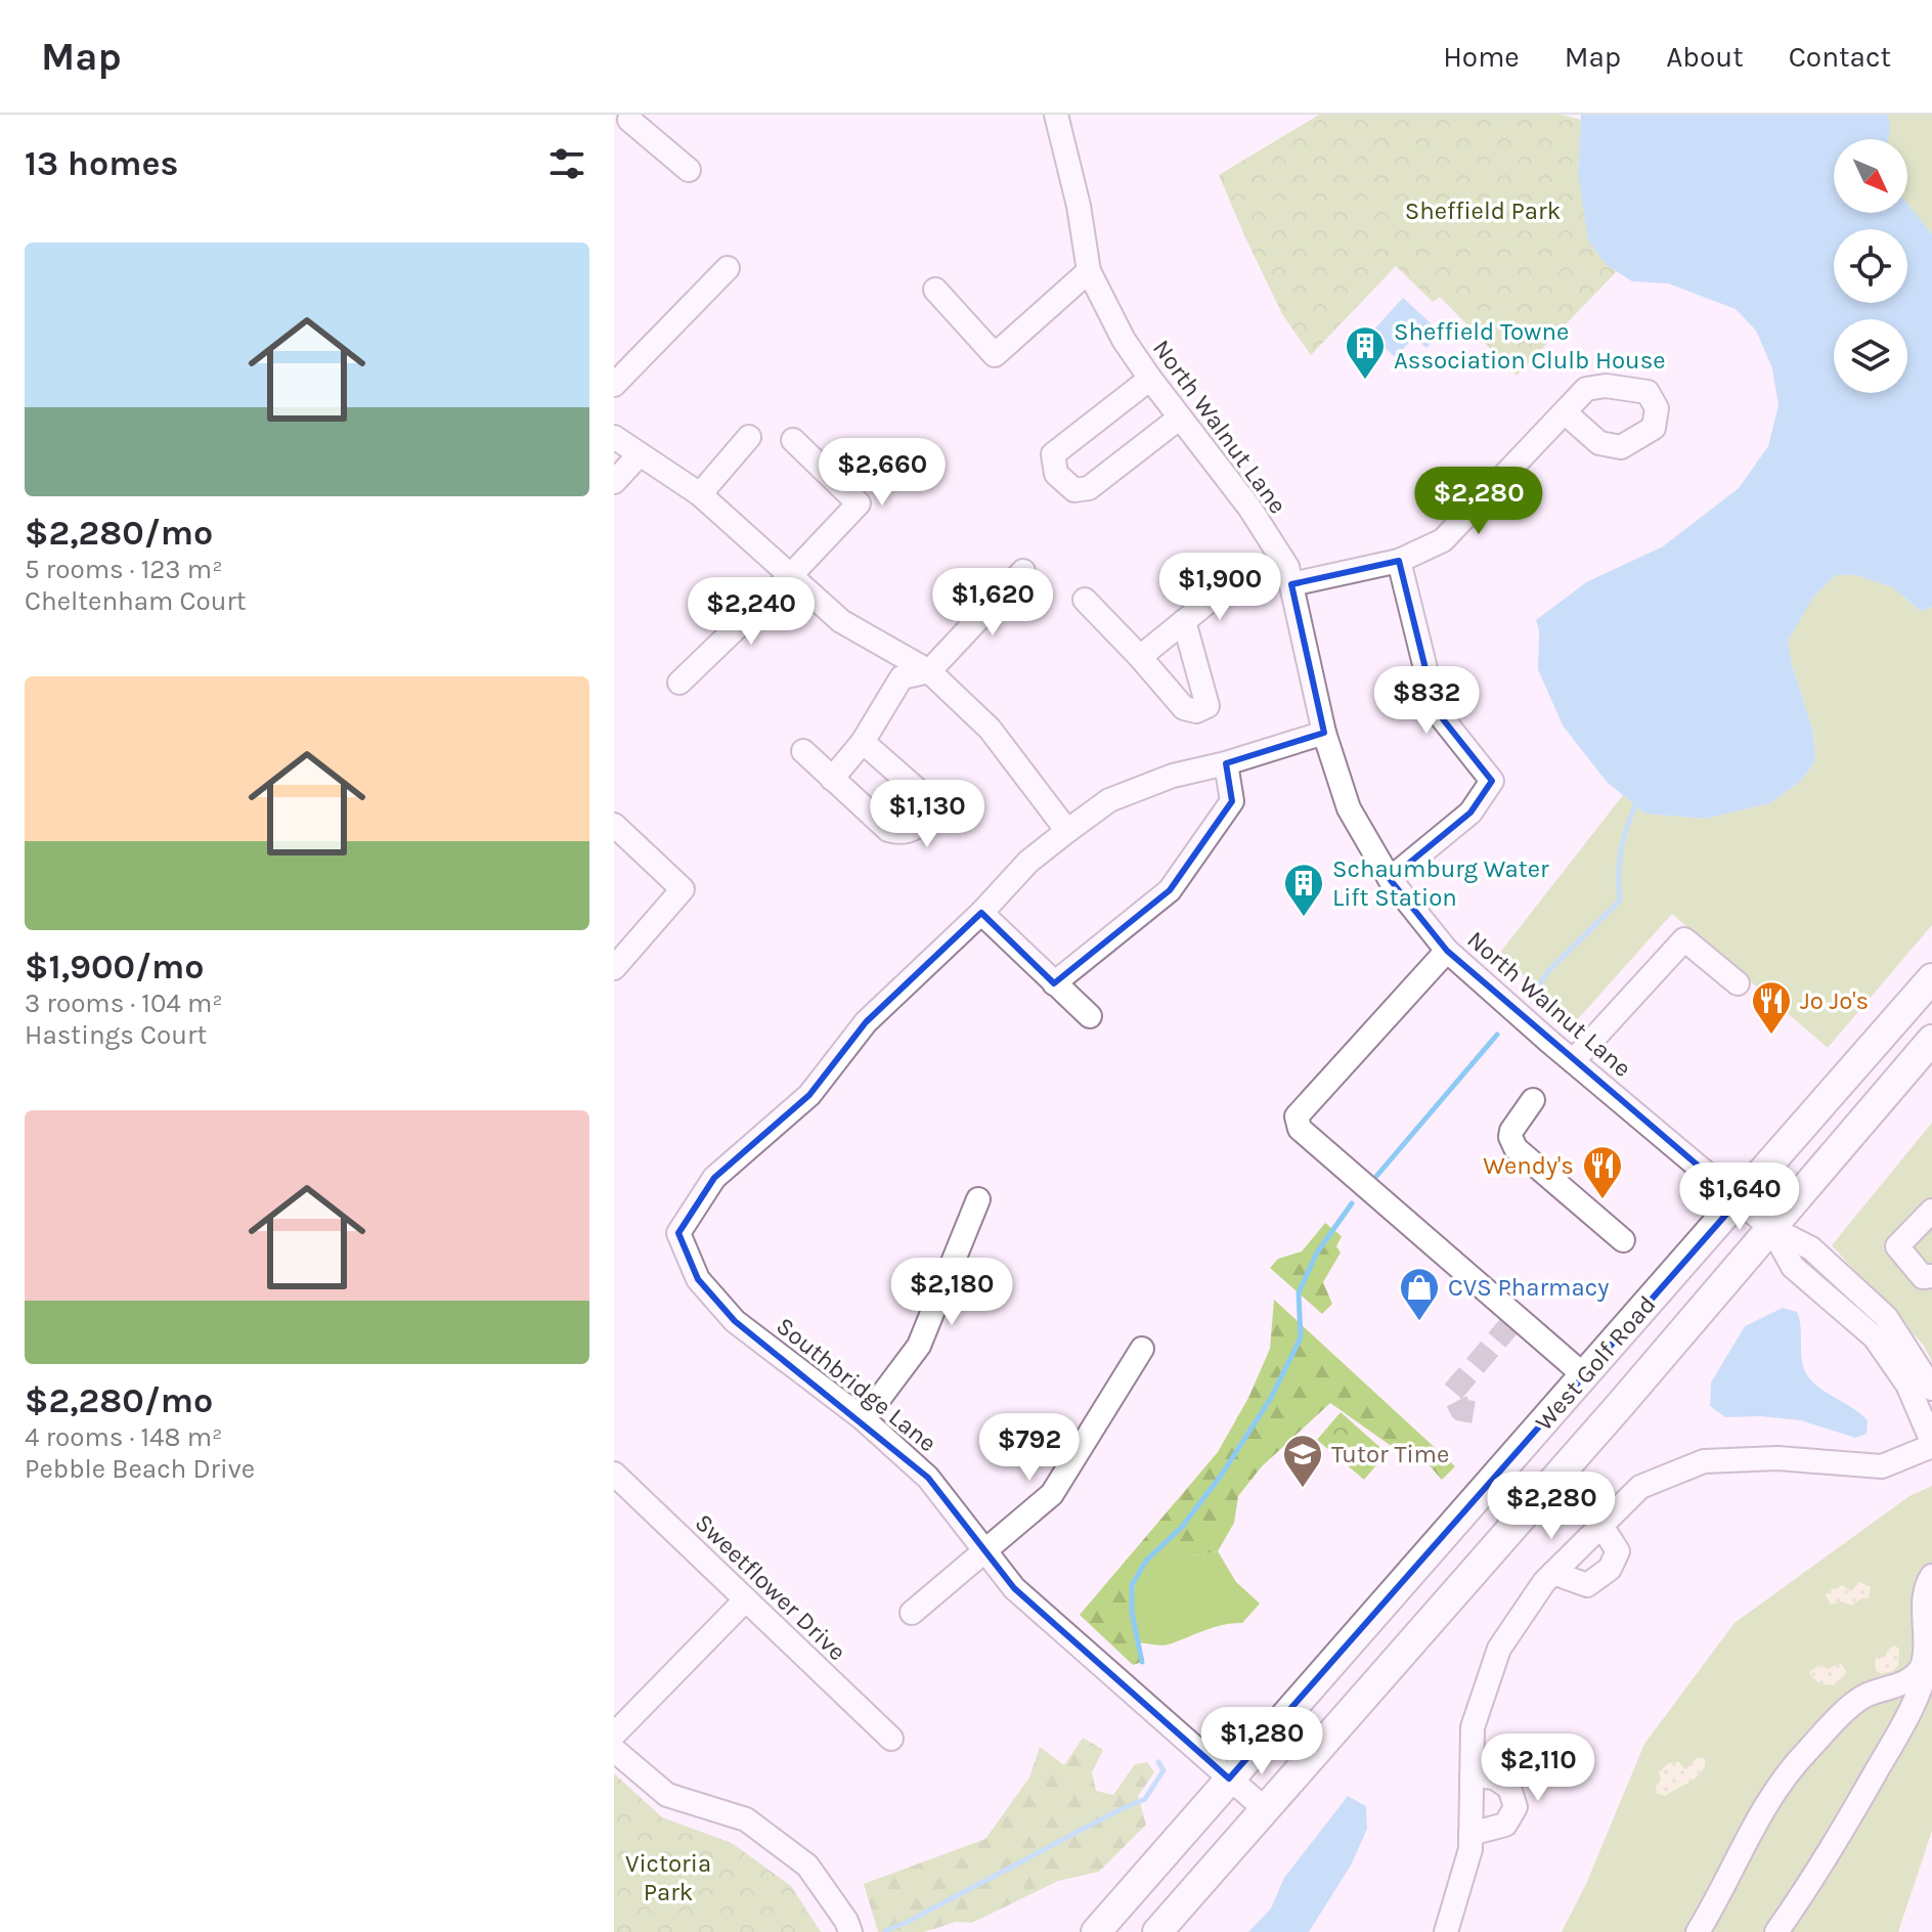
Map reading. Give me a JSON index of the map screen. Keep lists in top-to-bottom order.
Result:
{
  "streets": {
    "main road": ["West Golf Road"],
    "street": ["North Walnut Lane", "Southbridge Lane", "Sweetflower Drive"]
  },
  "crossings": [
    ["North Walnut Lane", "West Golf Road"],
    ["West Golf Road", "Southbridge Lane"]
  ],
  "parks": ["Sheffield Park", "Victoria Park"],
  "places": {
    "building": ["Sheffield Towne Association Clulb House", "Schaumburg Water Lift Station"],
    "restaurant": ["Jo Jo's", "Wendy's"],
    "shop": ["CVS Pharmacy"],
    "school or university": ["Tutor Time"]
  },
  "north": "bottom right",
  "page": {
    "header": "Map",
    "nav": [
      "Home",
      "Map",
      "About",
      "Contact"
    ],
    "heading": "13 homes",
    "list": [
      {
        "name": "$2,280/mo",
        "note": "5 rooms · 123 m² · Cheltenham Court"
      },
      {
        "name": "$1,900/mo",
        "note": "3 rooms · 104 m² · Hastings Court"
      },
      {
        "name": "$2,280/mo",
        "note": "4 rooms · 148 m² · Pebble Beach Drive"
      }
    ],
    "price": [
      "$2,660",
      "$2,280",
      "$1,900",
      "$1,620",
      "$2,240",
      "$832",
      "$1,130",
      "$1,640",
      "$2,180",
      "$792",
      "$2,280",
      "$1,280",
      "$2,110"
    ]
  }
}
